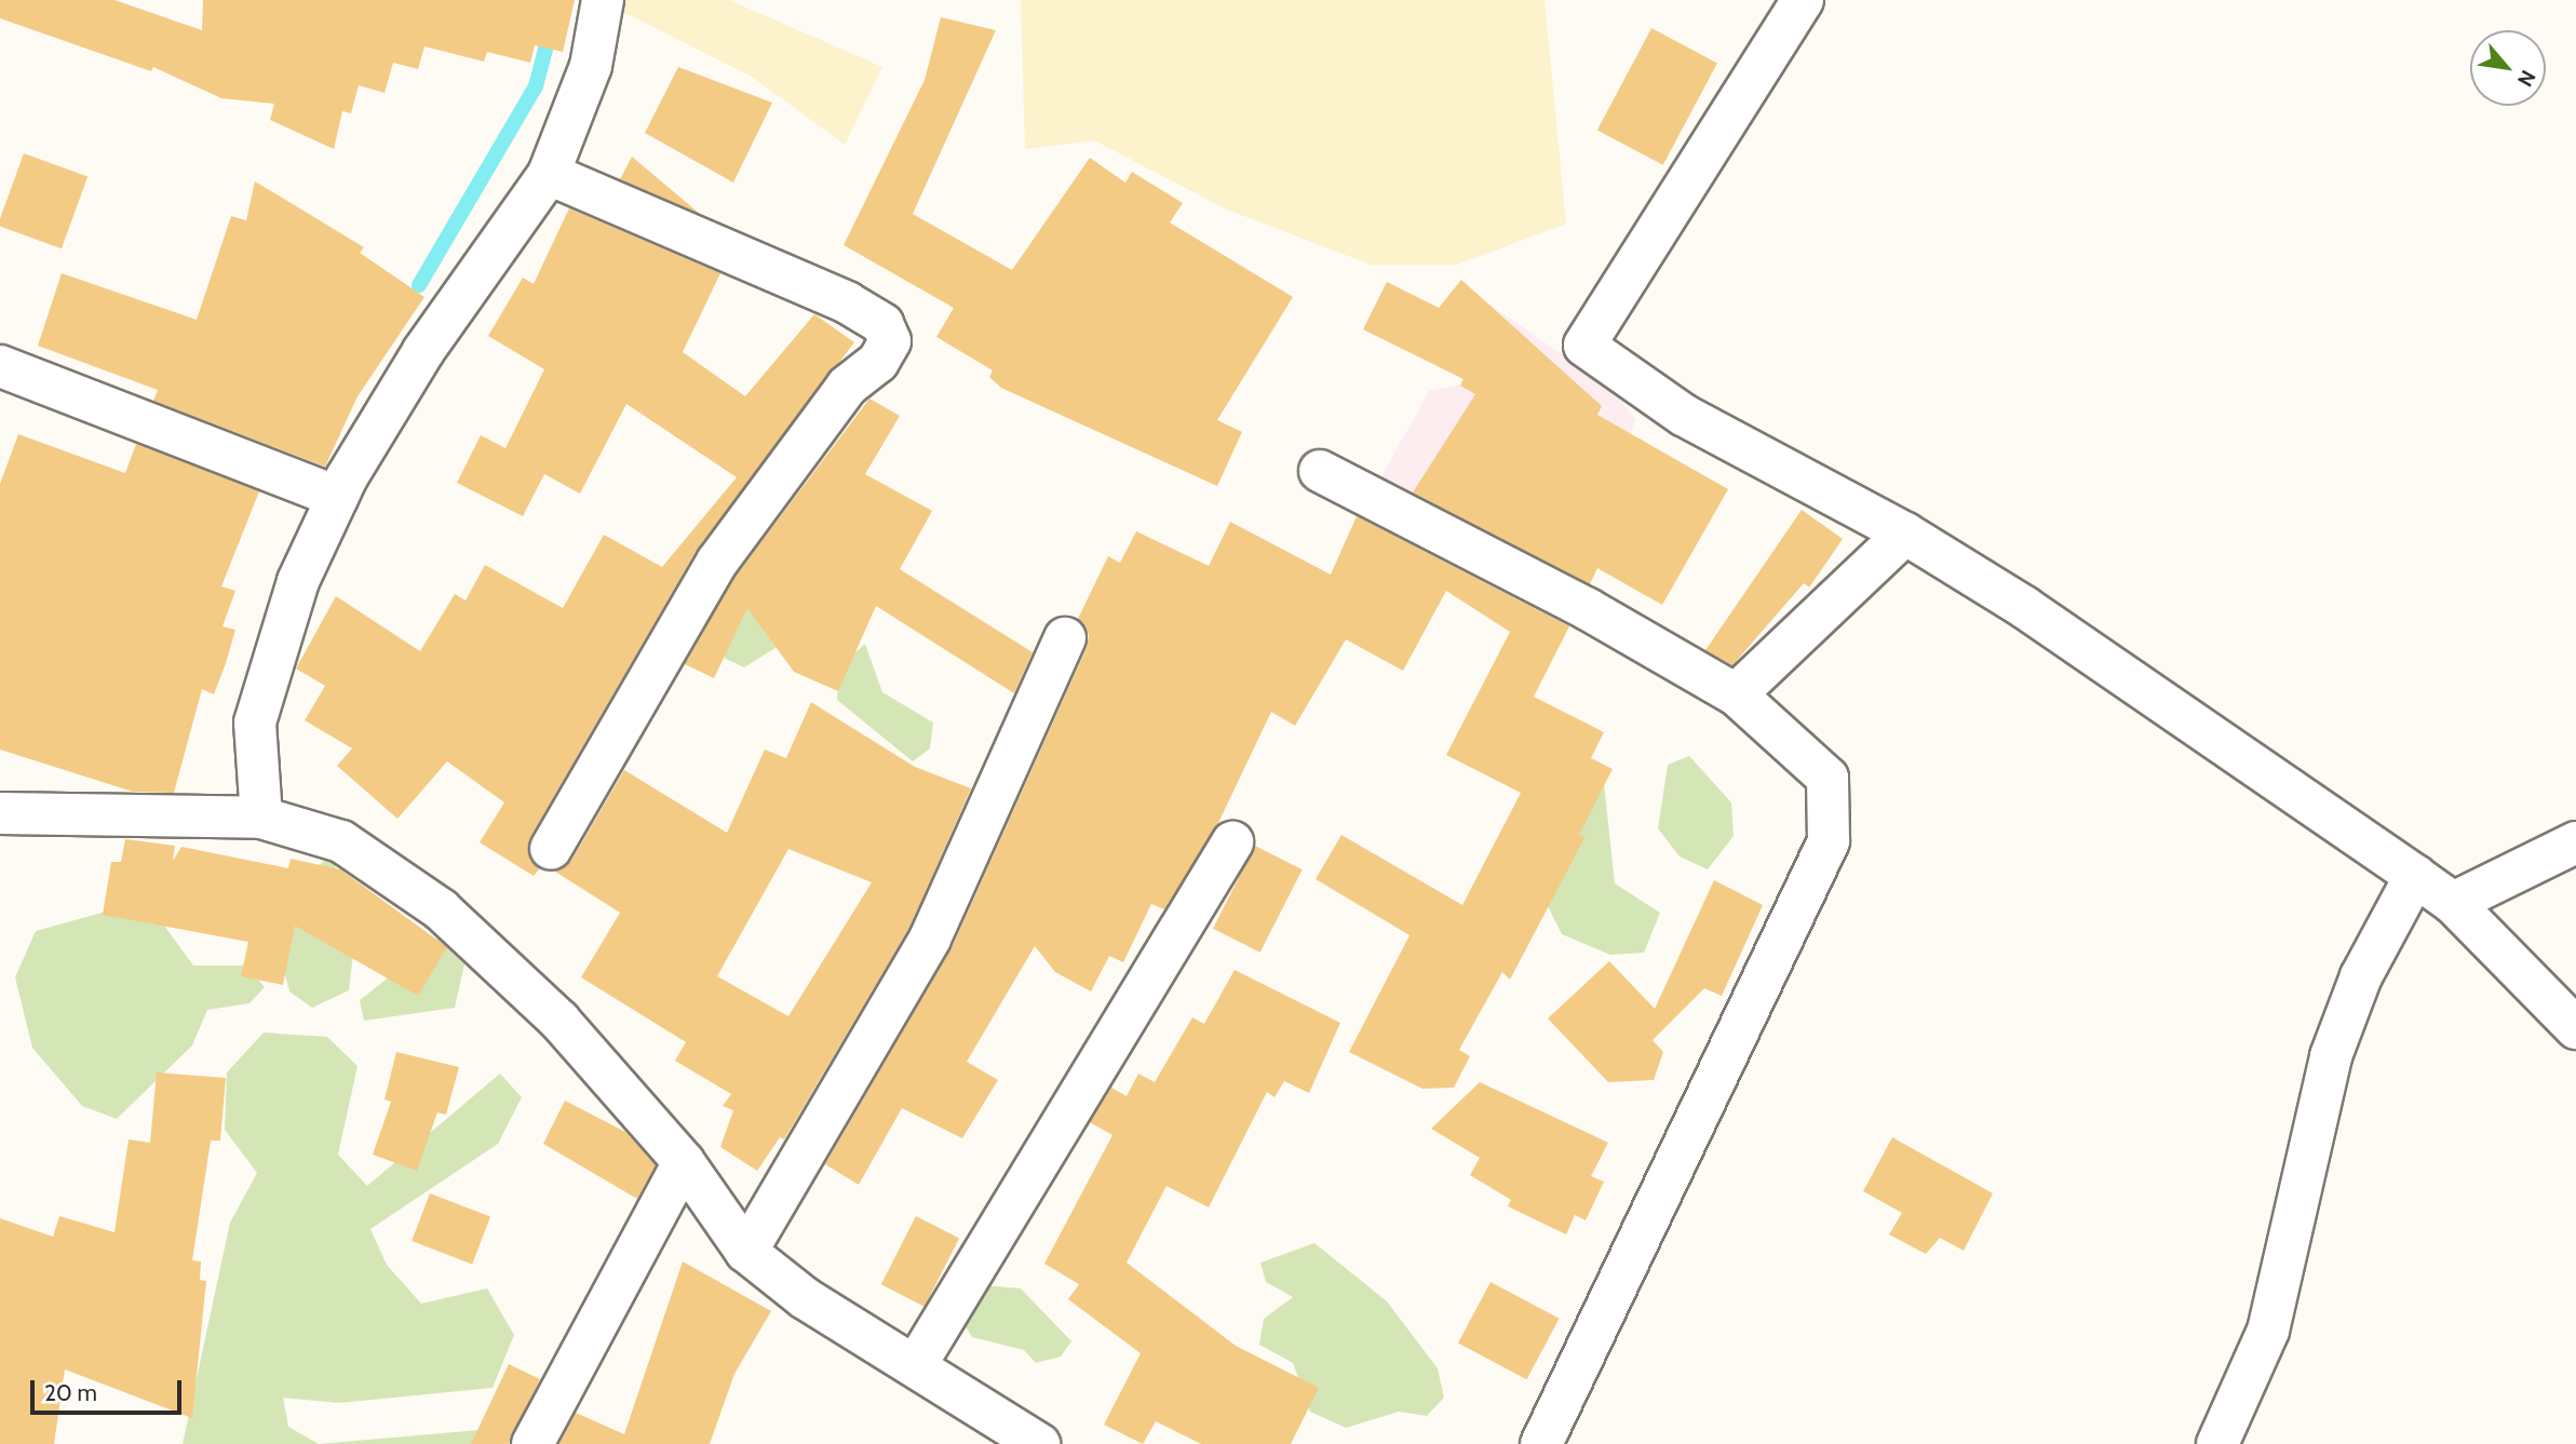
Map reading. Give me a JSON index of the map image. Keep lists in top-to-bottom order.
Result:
{
  "scale_bar": "20 m",
  "north": "bottom right"
}
